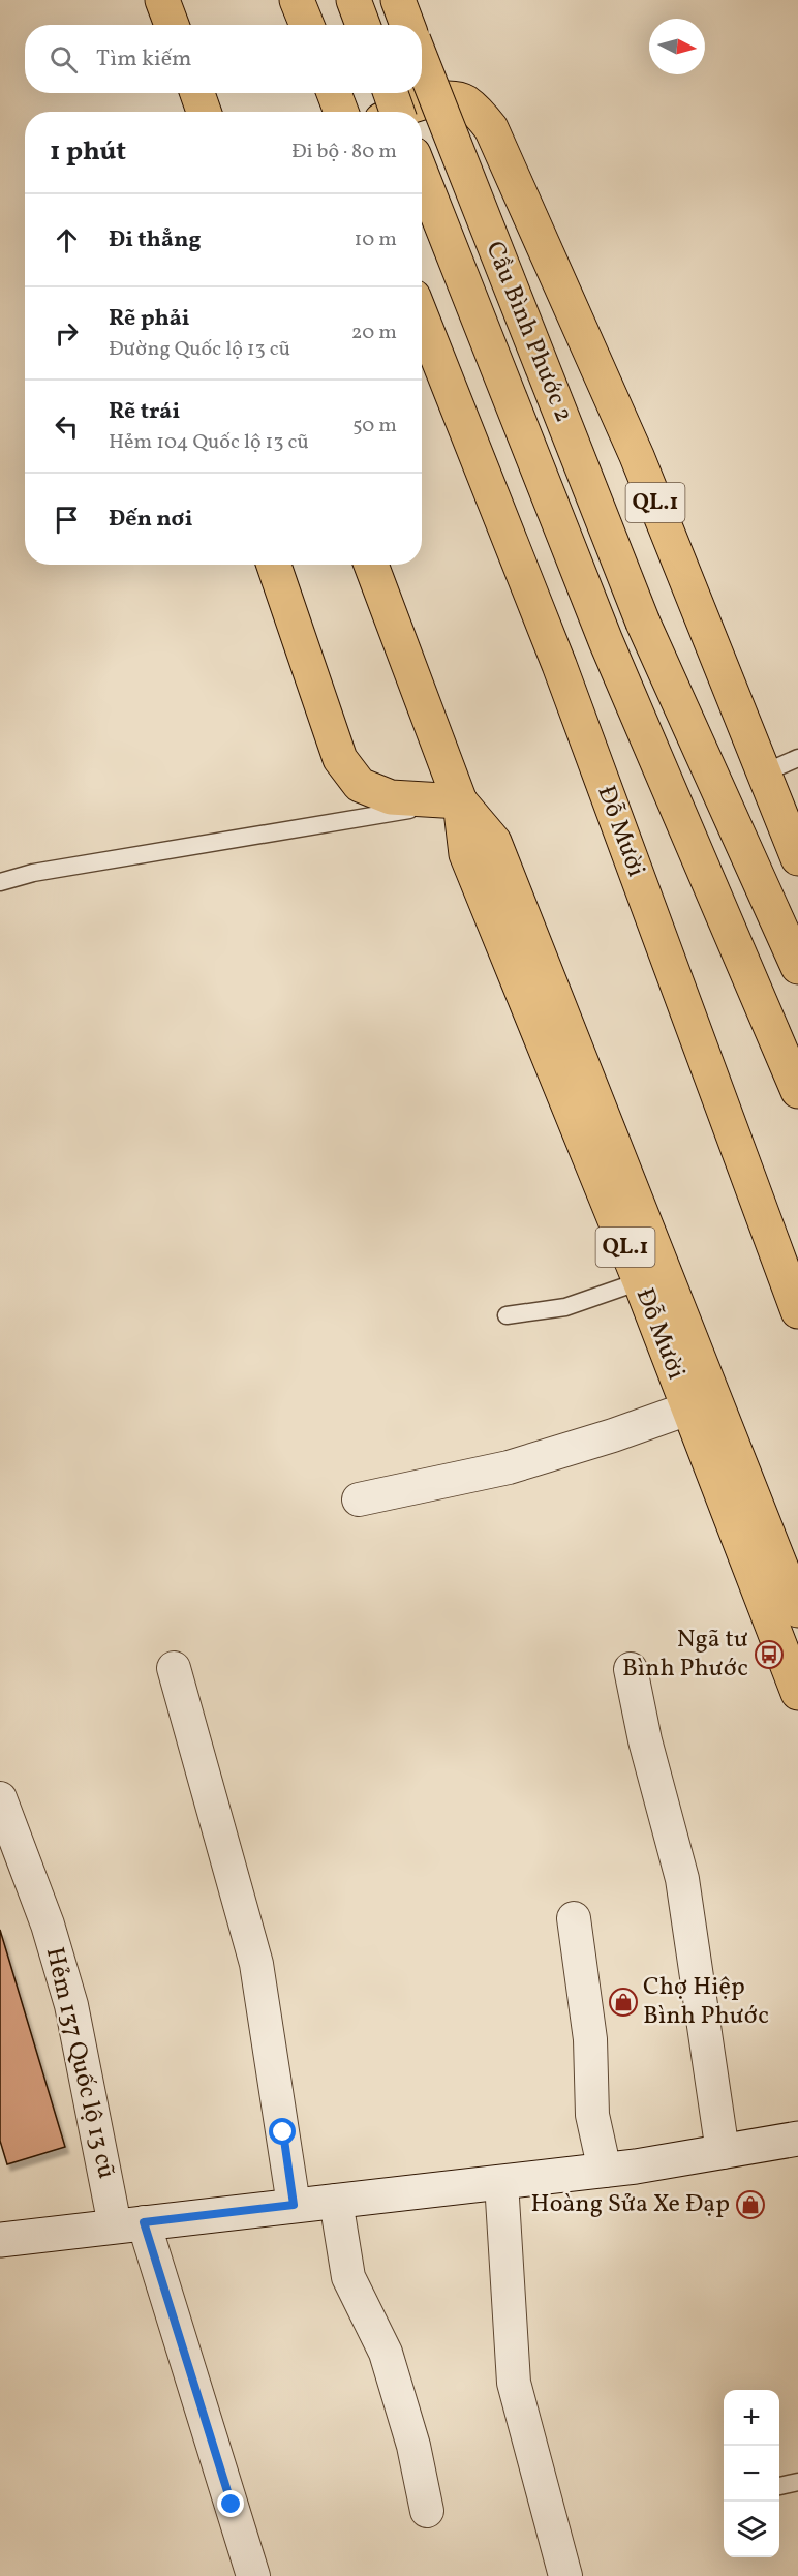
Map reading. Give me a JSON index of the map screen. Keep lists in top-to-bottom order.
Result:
{
  "streets": {
    "highway": ["Cầu Bình Phước 2", "QL.1", "Đỗ Mười"],
    "street": ["Hẻm 137 Quốc lộ 13 cũ"]
  },
  "places": {
    "bus stop": ["Ngã tư Bình Phước"],
    "shop": ["Chợ Hiệp Bình Phước", "Hoàng Sửa Xe Đạp"]
  },
  "north": "right",
  "page": {
    "search": "Tìm kiếm",
    "heading": ["1 phút", "Đi bộ · 80 m"],
    "list": [
      ["Đi thẳng", "10 m"],
      ["Rẽ phải", "Đường Quốc lộ 13 cũ", "20 m"],
      ["Rẽ trái", "Hẻm 104 Quốc lộ 13 cũ", "50 m"],
      "Đến nơi"
    ],
    "map_buttons": ["+", "−"]
  }
}
